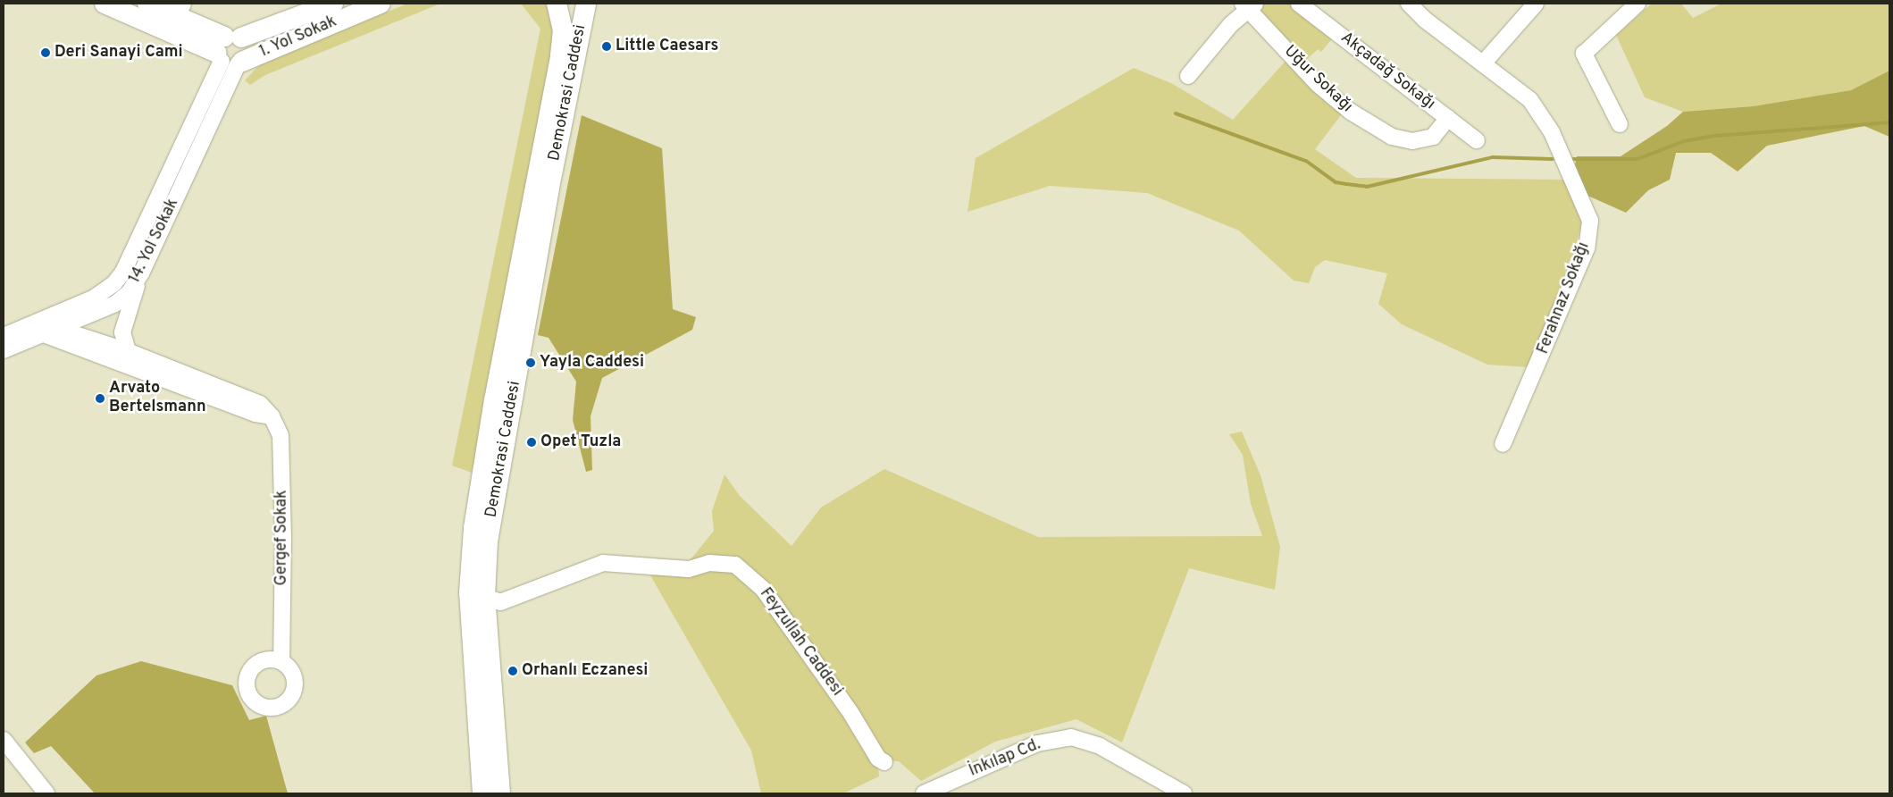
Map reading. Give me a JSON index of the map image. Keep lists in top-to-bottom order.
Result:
{
  "streets": {
    "main road": ["1. Yol Sokak", "Demokrasi Caddesi"],
    "street": [
      "Akçadağ Sokağı",
      "Uğur Sokağı",
      "14. Yol Sokak",
      "Ferahnaz Sokağı",
      "Gergef Sokak",
      "Feyzullah Caddesi",
      "İnkılap Cd."
    ]
  },
  "crossings": [
    ["1. Yol Sokak", "14. Yol Sokak"],
    ["Akçadağ Sokağı", "Uğur Sokağı"],
    ["Demokrasi Caddesi", "Feyzullah Caddesi"],
    ["14. Yol Sokak", "Gergef Sokak"]
  ],
  "places": [
    "Little Caesars",
    "Deri Sanayi Cami",
    "Yayla Caddesi",
    "Arvato Bertelsmann",
    "Opet Tuzla",
    "Orhanlı Eczanesi"
  ]
}
